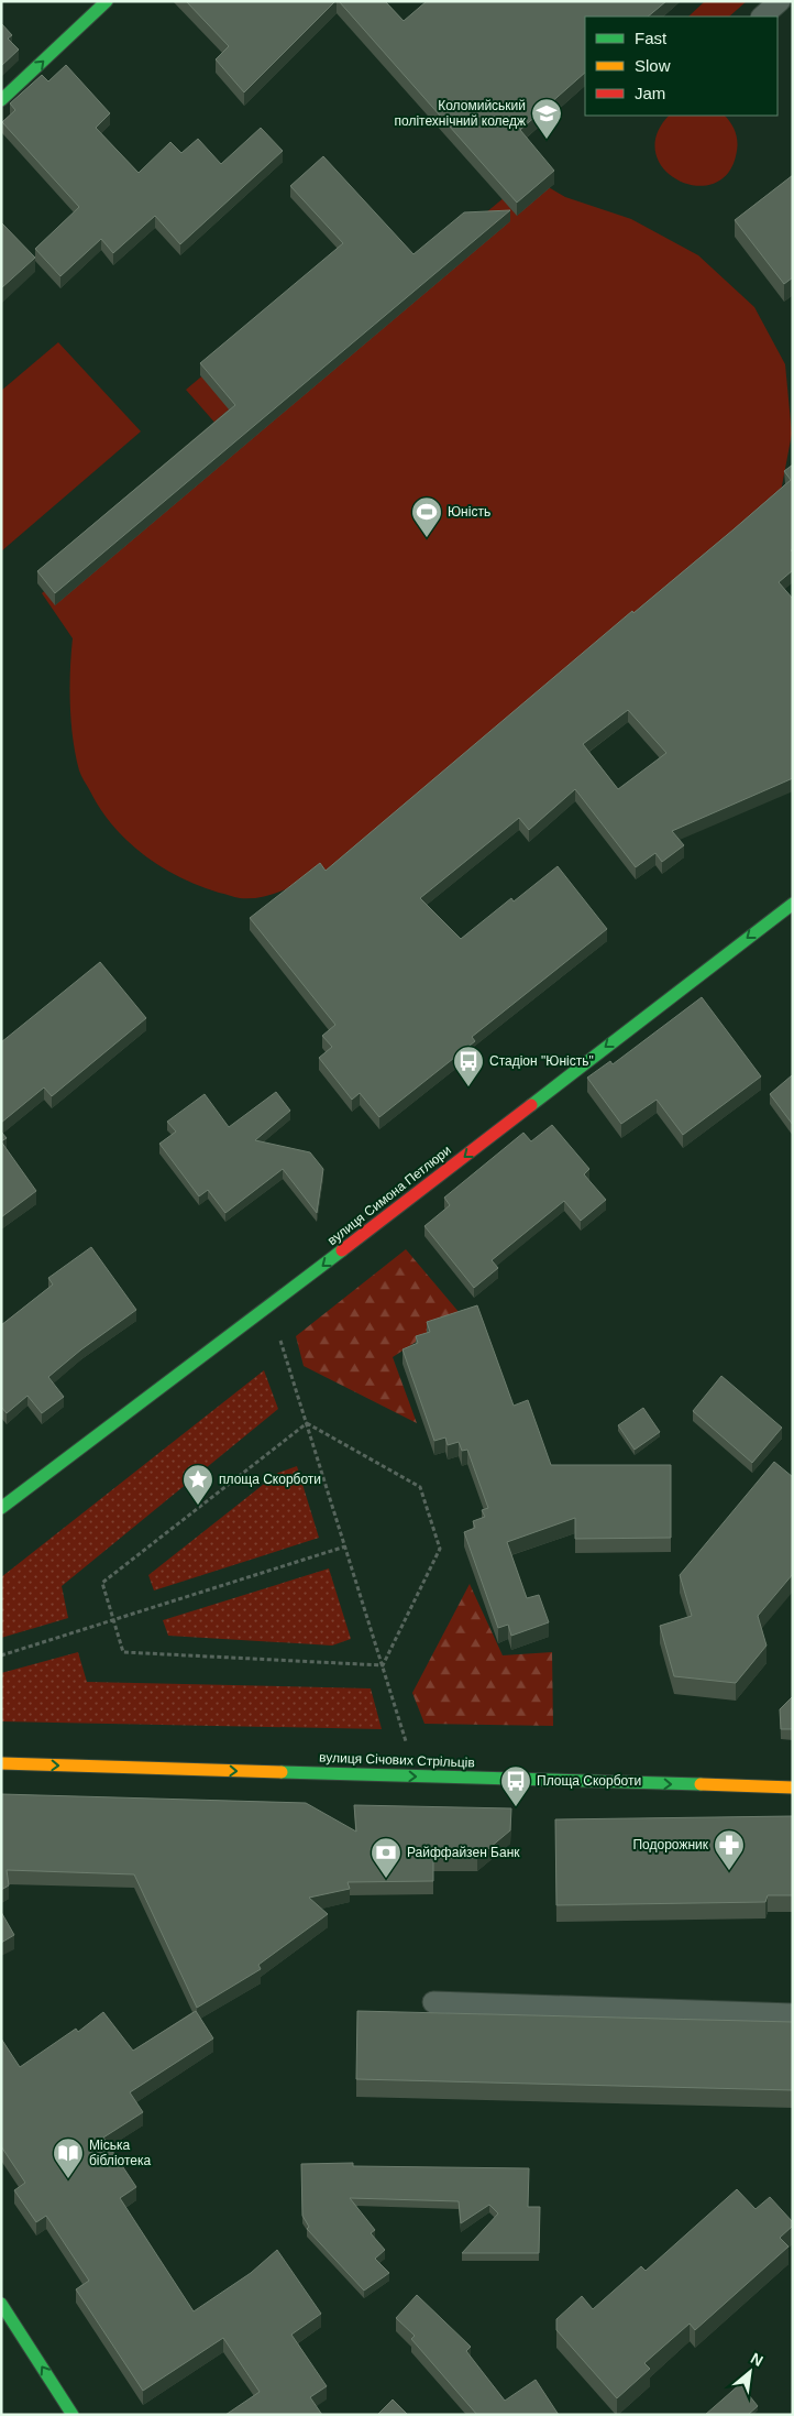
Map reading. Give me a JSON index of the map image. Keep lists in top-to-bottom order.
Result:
{
  "streets": {
    "street": ["вулиця Симона Петлюри", "вулиця Січових Стрільців"]
  },
  "one_way": ["вулиця Симона Петлюри", "вулиця Січових Стрільців"],
  "places": {
    "school or university": ["Коломийський політехнічний коледж"],
    "sports": ["Юність"],
    "bus stop": ["Стадіон \"Юність\"", "Площа Скорботи"],
    "place": ["площа Скорботи"],
    "pharmacy": ["Подорожник"],
    "bank": ["Райффайзен Банк"],
    "library": ["Міська бібліотека"]
  },
  "legend": ["Fast", "Slow", "Jam"],
  "north": "top right"
}
